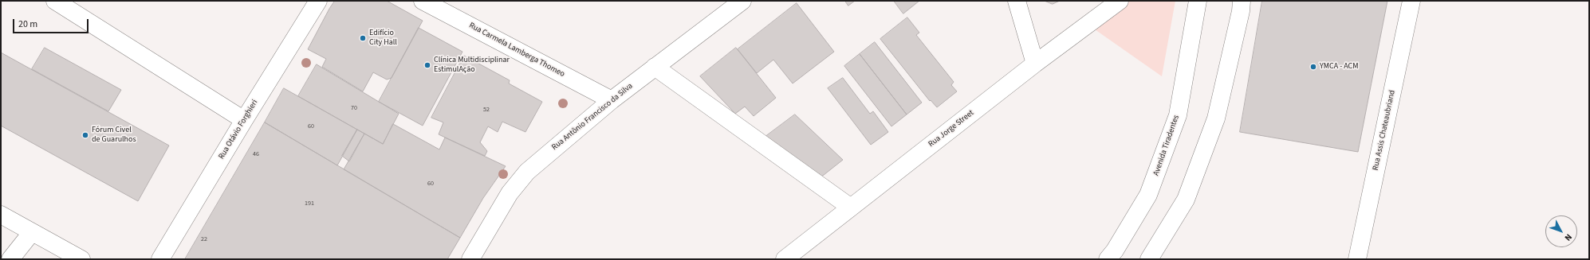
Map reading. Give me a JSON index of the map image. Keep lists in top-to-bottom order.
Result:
{
  "streets": {
    "street": [
      "Rua Carmela Lamberga Thomeo",
      "Rua Antônio Francisco da Silva",
      "Rua Jorge Street",
      "Rua Otávio Forghieri",
      "Rua Assis Chateaubriand",
      "Avenida Tiradentes"
    ]
  },
  "crossings": [
    ["Rua Carmela Lamberga Thomeo", "Rua Antônio Francisco da Silva"]
  ],
  "places": [
    "Edifício City Hall",
    "Clínica Multidisciplinar EstimulAção",
    "YMCA - ACM",
    "Fórum Civel de Guarulhos"
  ],
  "house_numbers": [
    "70",
    "52",
    "60",
    "46",
    "60",
    "191",
    "22"
  ],
  "scale_bar": "20 m",
  "north": "bottom right"
}
